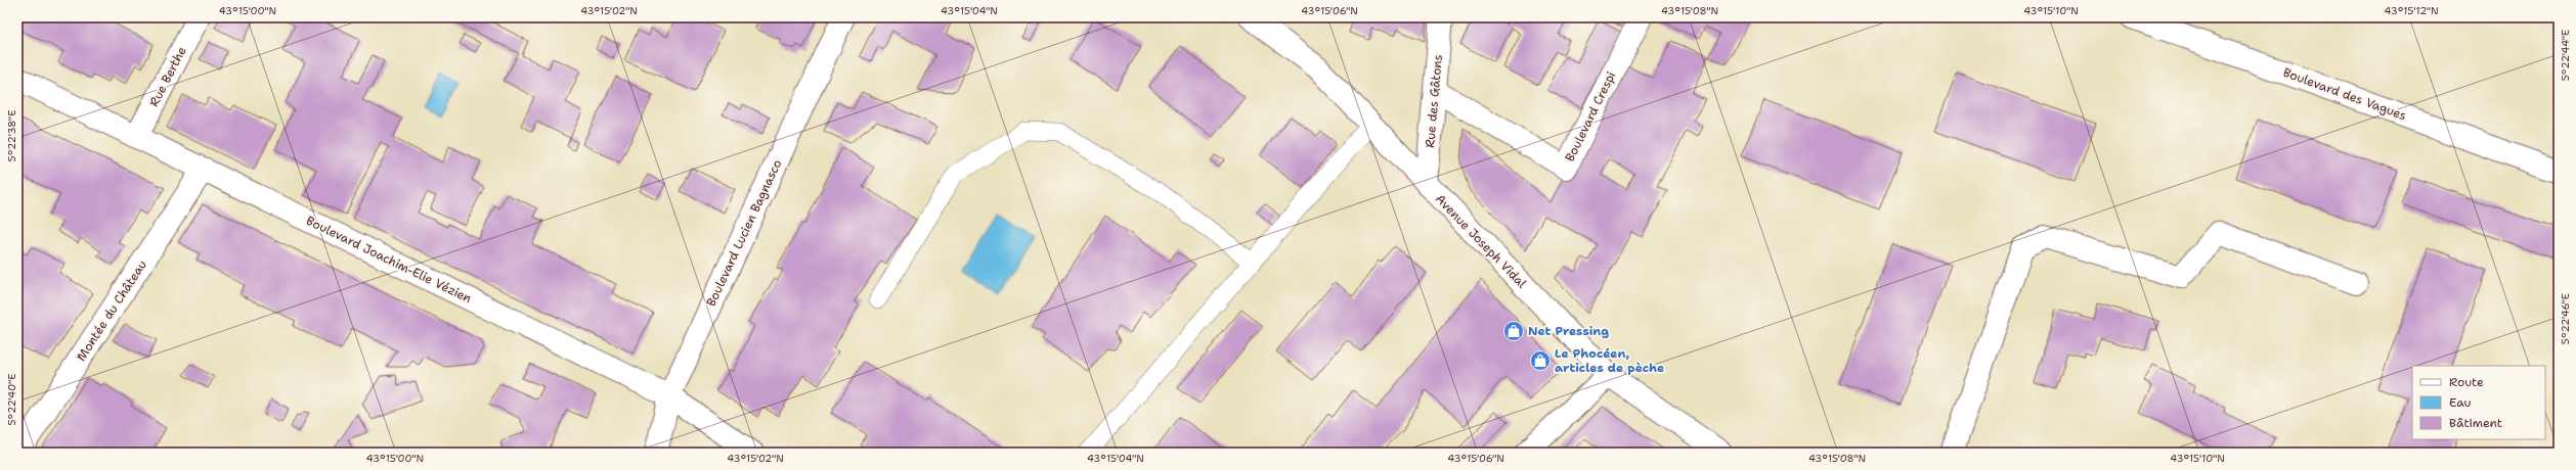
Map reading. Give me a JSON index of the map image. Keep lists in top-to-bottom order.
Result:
{
  "streets": {
    "street": [
      "Rue Berthe",
      "Boulevard des Vagues",
      "Rue des Gâtons",
      "Boulevard Crespi",
      "Boulevard Lucien Bagnasco",
      "Avenue Joseph Vidal",
      "Boulevard Joachim-Elie Vézien",
      "Montée du Château"
    ]
  },
  "crossings": [
    ["Rue Berthe", "Boulevard Joachim-Elie Vézien"],
    ["Rue des Gâtons", "Boulevard Crespi"],
    ["Rue des Gâtons", "Avenue Joseph Vidal"],
    ["Boulevard Lucien Bagnasco", "Boulevard Joachim-Elie Vézien"],
    ["Boulevard Joachim-Elie Vézien", "Montée du Château"]
  ],
  "places": {
    "shop": ["Net Pressing", "Le Phocéen, articles de pèche"]
  },
  "legend": ["Route", "Eau", "Bâtiment"],
  "coordinates": [
    "43°15'00\"N",
    "43°15'02\"N",
    "43°15'04\"N",
    "43°15'06\"N",
    "43°15'08\"N",
    "43°15'10\"N",
    "43°15'12\"N",
    "5°22'44\"E",
    "5°22'38\"E",
    "5°22'46\"E",
    "5°22'40\"E"
  ]
}
